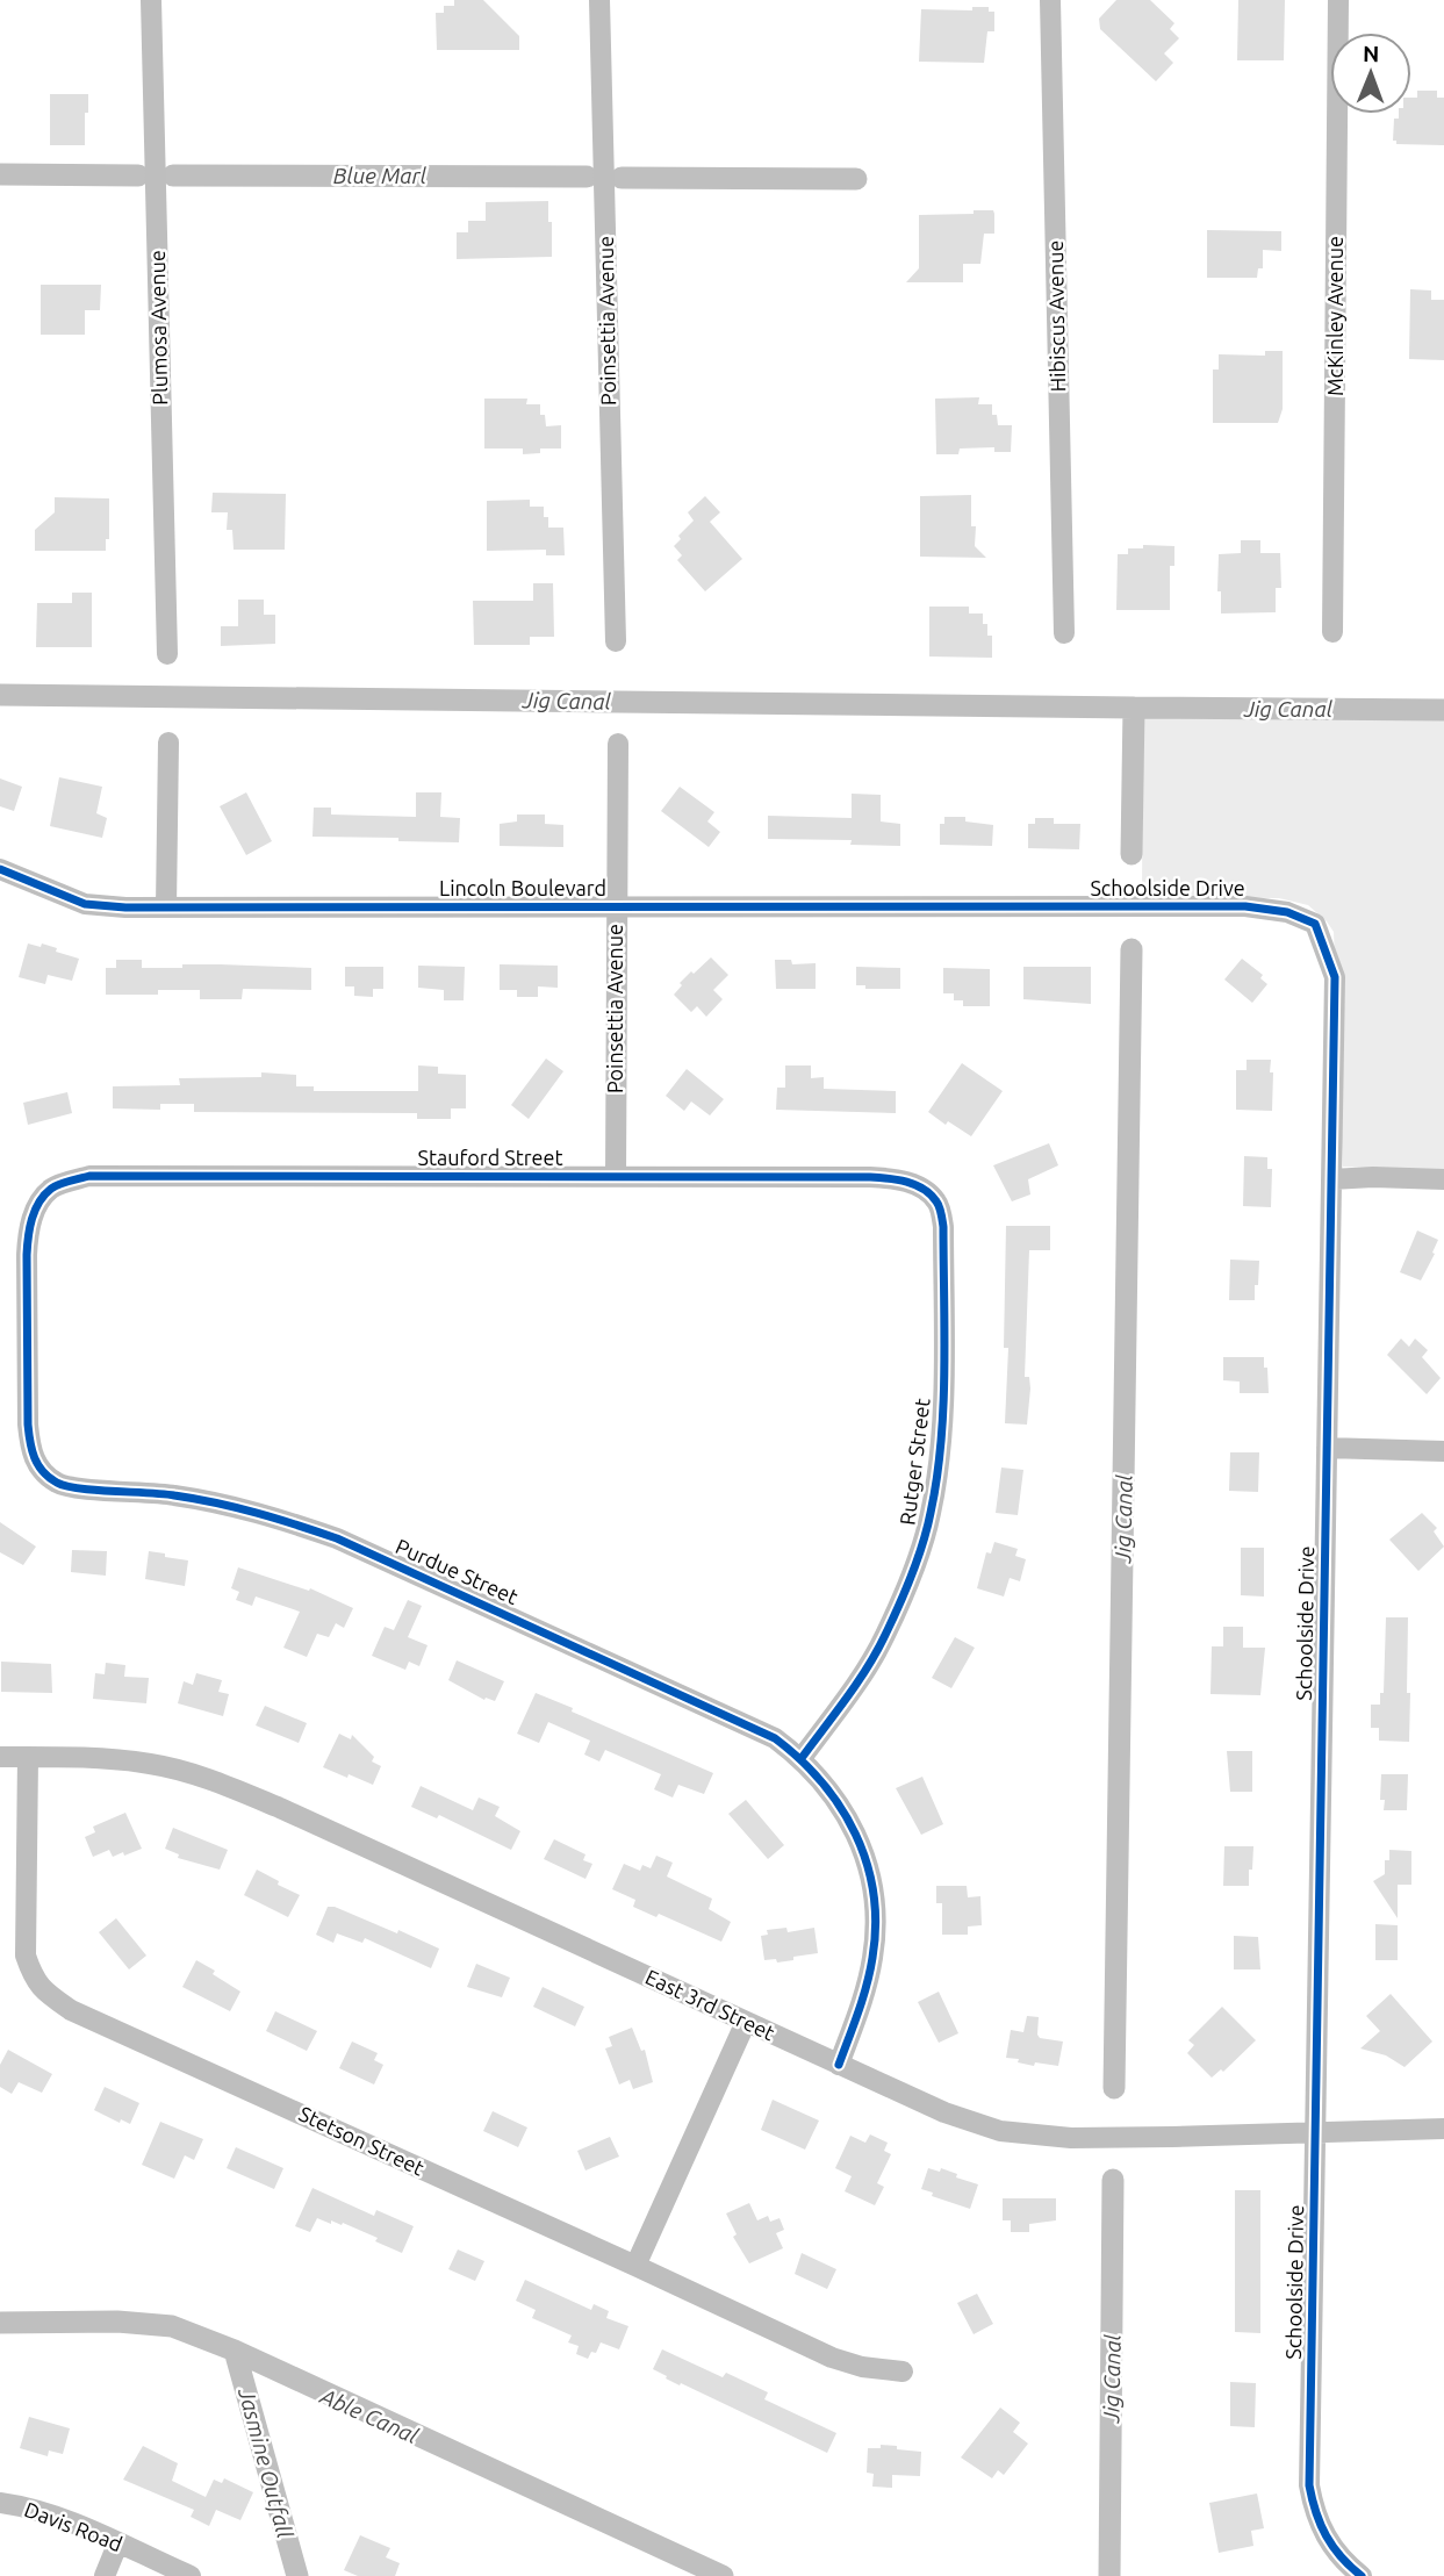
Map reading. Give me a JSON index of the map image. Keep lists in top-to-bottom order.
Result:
{
  "streets": {
    "street": [
      "Hibiscus Avenue",
      "McKinley Avenue",
      "Poinsettia Avenue",
      "Plumosa Avenue",
      "Lincoln Boulevard",
      "Schoolside Drive",
      "Stauford Street",
      "Rutger Street",
      "Purdue Street",
      "East 3rd Street",
      "Stetson Street",
      "Davis Road"
    ]
  },
  "crossings": [
    ["Poinsettia Avenue", "Lincoln Boulevard"],
    ["Poinsettia Avenue", "Stauford Street"],
    ["Lincoln Boulevard", "Schoolside Drive"],
    ["Schoolside Drive", "East 3rd Street"],
    ["Stauford Street", "Rutger Street"],
    ["Stauford Street", "Purdue Street"],
    ["Rutger Street", "Purdue Street"],
    ["Purdue Street", "East 3rd Street"],
    ["East 3rd Street", "Stetson Street"]
  ],
  "water": [
    "Blue Marl",
    "Jig Canal",
    "Able Canal",
    "Jasmine Outfall"
  ],
  "north": "top"
}
